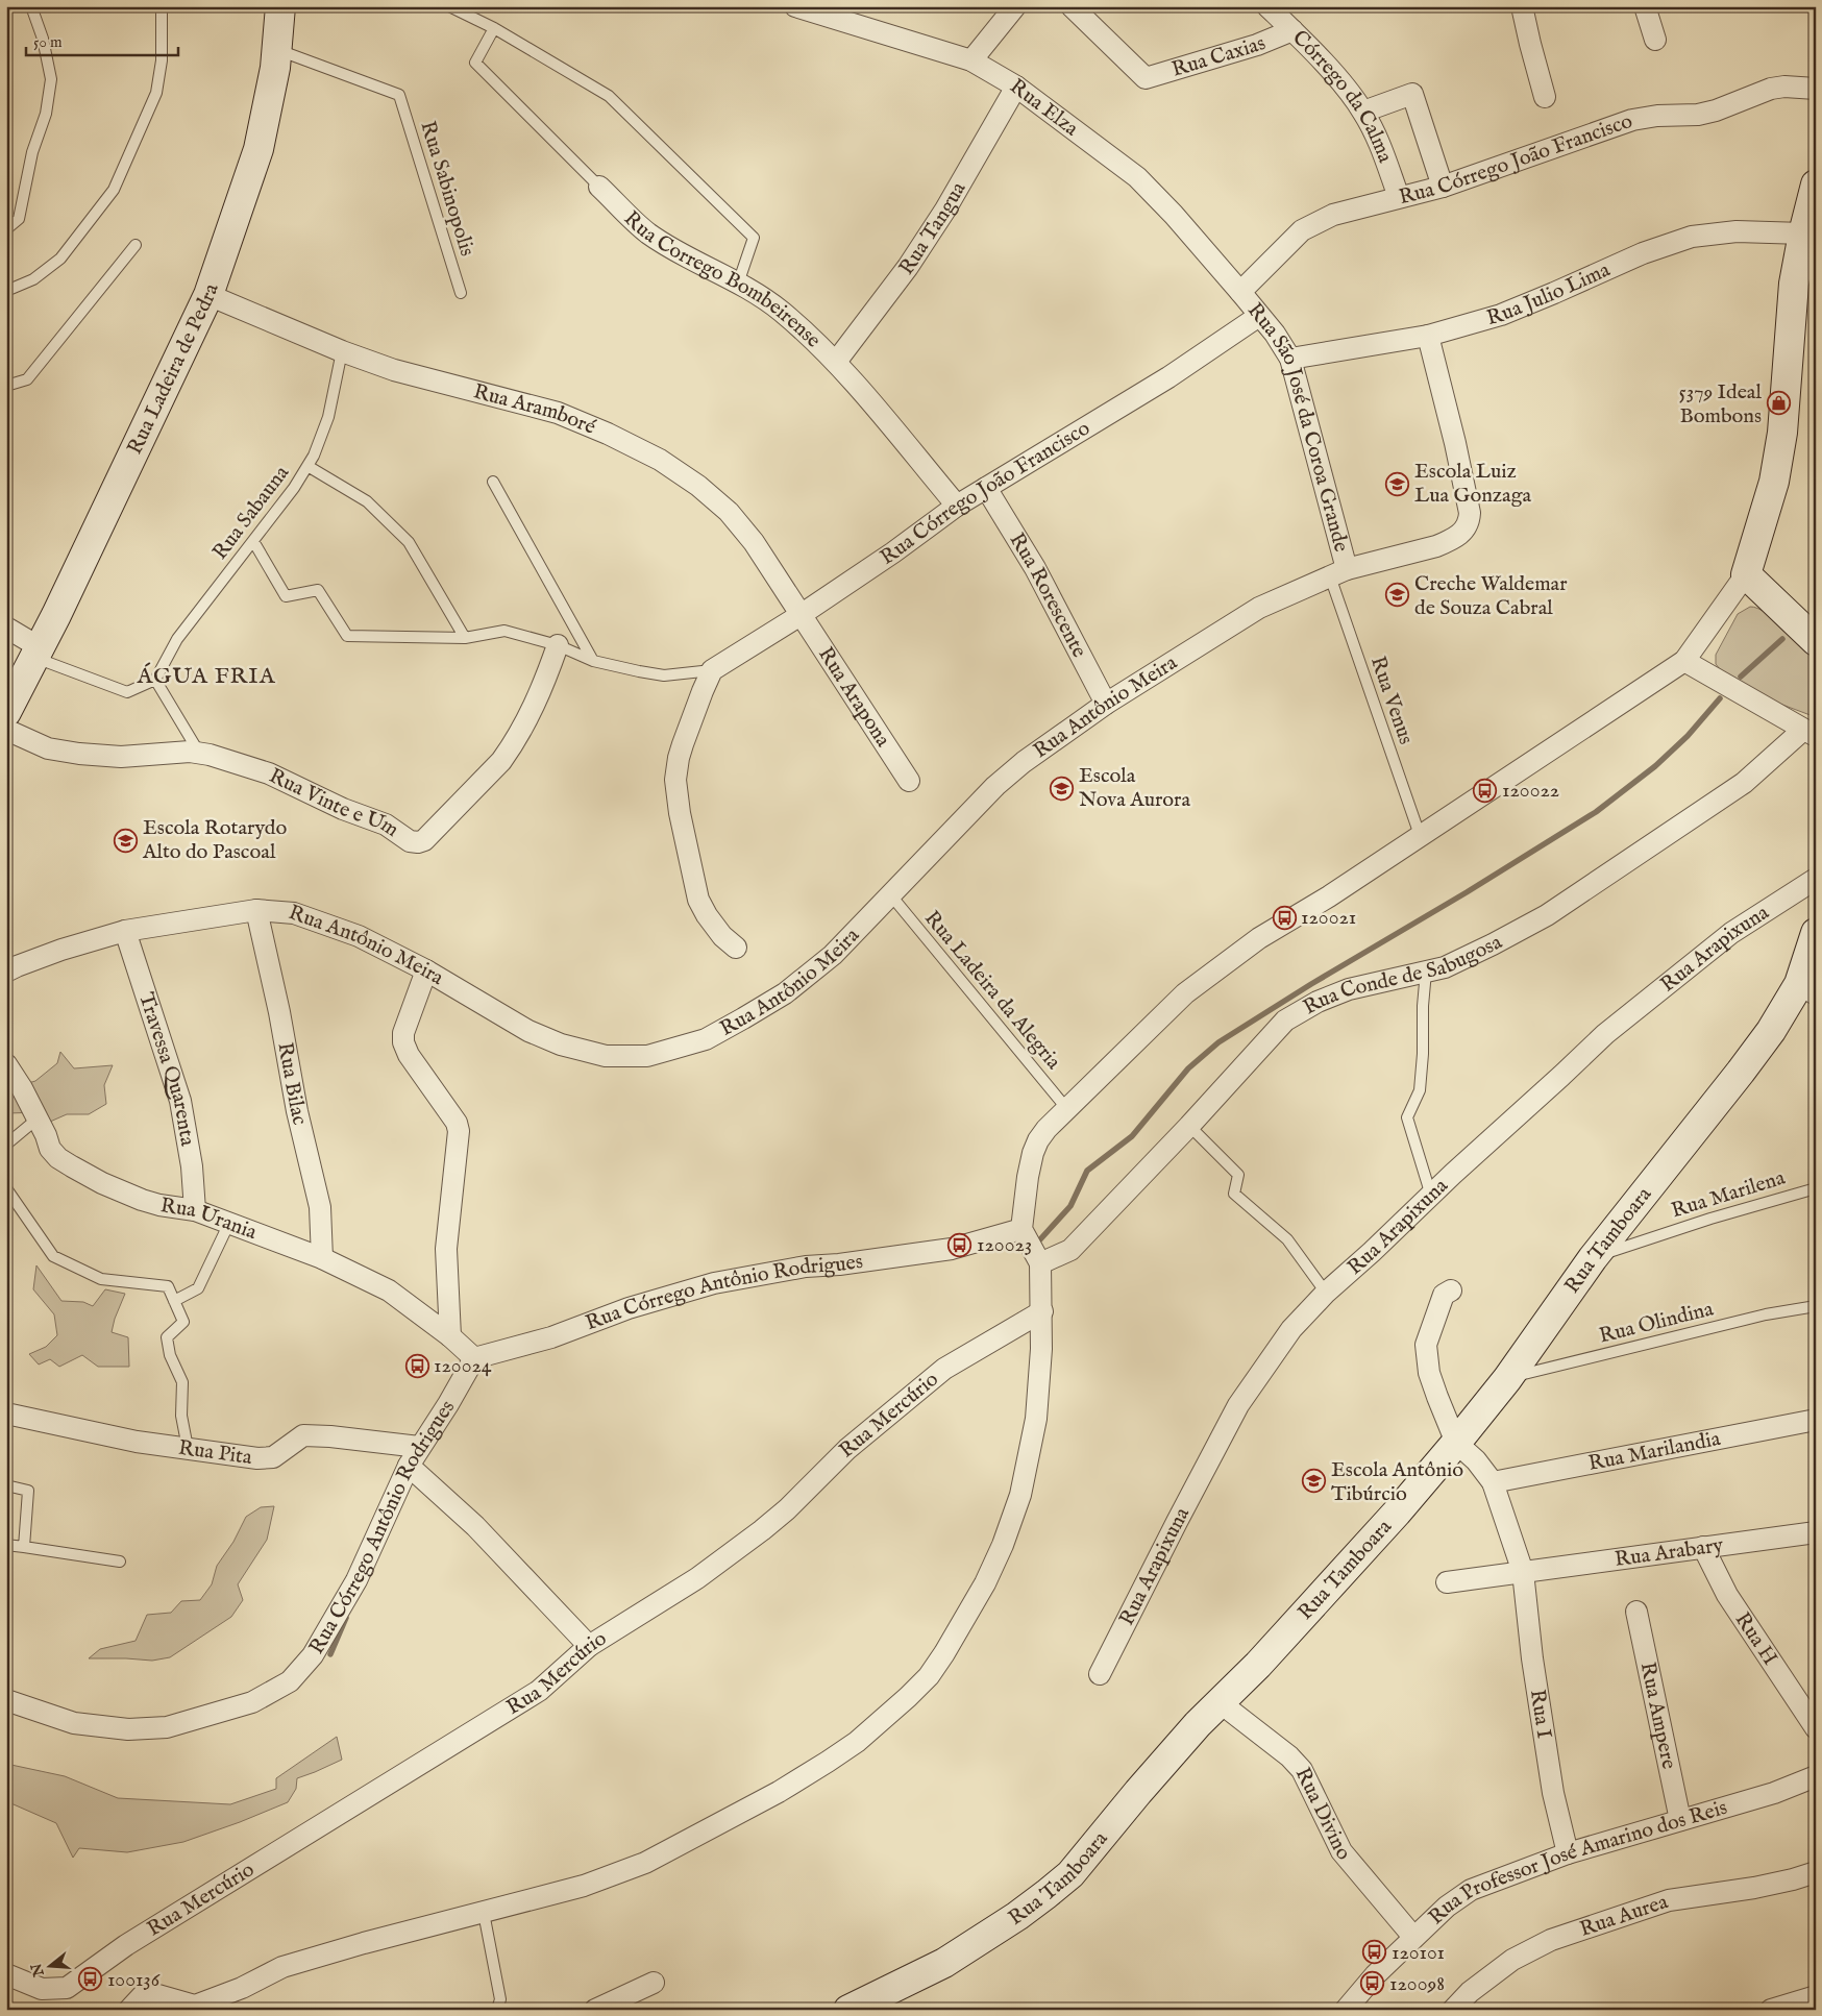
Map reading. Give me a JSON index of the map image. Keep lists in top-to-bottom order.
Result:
{
  "streets": {
    "street": [
      "Rua Caxias",
      "Córrego da Calma",
      "Rua Elza",
      "Rua Córrego João Francisco",
      "Rua Tangua",
      "Rua Corrego Bombeirense",
      "Rua Julio Lima",
      "Rua Ladeira de Pedra",
      "Rua Aramboré",
      "Rua São José da Coroa Grande",
      "Rua Rorescente",
      "Rua Arapona",
      "Rua Antônio Meira",
      "Rua Vinte e Um",
      "Rua Arapixuna",
      "Rua Conde de Sabugosa",
      "Travessa Quarenta",
      "Rua Bilac",
      "Rua Urania",
      "Rua Tamboara",
      "Rua Córrego Antônio Rodrigues",
      "Rua Mercúrio",
      "Rua Marilandia",
      "Rua Pita",
      "Rua Arabary",
      "Rua H",
      "Rua I",
      "Rua Ampere",
      "Rua Divino",
      "Rua Professor José Amarino dos Reis",
      "Rua Aurea"
    ],
    "lane": [
      "Rua Sabinopolis",
      "Rua Sabauna",
      "Rua Venus",
      "Rua Ladeira da Alegria",
      "Rua Marilena",
      "Rua Olindina"
    ]
  },
  "crossings": [
    ["Rua Caxias", "Córrego da Calma"],
    ["Córrego da Calma", "Rua Córrego João Francisco"],
    ["Rua Elza", "Rua Córrego João Francisco"],
    ["Rua Elza", "Rua Tangua"],
    ["Rua Elza", "Rua São José da Coroa Grande"],
    ["Rua Córrego João Francisco", "Rua Corrego Bombeirense"],
    ["Rua Córrego João Francisco", "Rua Aramboré"],
    ["Rua Córrego João Francisco", "Rua São José da Coroa Grande"],
    ["Rua Córrego João Francisco", "Rua Sabauna"],
    ["Rua Córrego João Francisco", "Rua Rorescente"],
    ["Rua Córrego João Francisco", "Rua Arapona"],
    ["Rua Córrego João Francisco", "Rua Vinte e Um"],
    ["Rua Sabinopolis", "Rua Ladeira de Pedra"],
    ["Rua Tangua", "Rua Corrego Bombeirense"],
    ["Rua Julio Lima", "Rua São José da Coroa Grande"],
    ["Rua Julio Lima", "Rua Antônio Meira"],
    ["Rua Ladeira de Pedra", "Rua Aramboré"],
    ["Rua Aramboré", "Rua Sabauna"],
    ["Rua Aramboré", "Rua Arapona"],
    ["Rua São José da Coroa Grande", "Rua Venus"],
    ["Rua São José da Coroa Grande", "Rua Antônio Meira"],
    ["Rua Rorescente", "Rua Antônio Meira"],
    ["Rua Venus", "Rua Antônio Meira"],
    ["Rua Antônio Meira", "Rua Ladeira da Alegria"],
    ["Rua Antônio Meira", "Travessa Quarenta"],
    ["Rua Antônio Meira", "Rua Bilac"],
    ["Travessa Quarenta", "Rua Urania"],
    ["Rua Bilac", "Rua Urania"],
    ["Rua Marilena", "Rua Tamboara"],
    ["Rua Urania", "Rua Córrego Antônio Rodrigues"],
    ["Rua Tamboara", "Rua Olindina"],
    ["Rua Tamboara", "Rua I"],
    ["Rua Tamboara", "Rua Divino"],
    ["Rua Córrego Antônio Rodrigues", "Rua Pita"],
    ["Rua Marilandia", "Rua I"],
    ["Rua Arabary", "Rua H"],
    ["Rua Arabary", "Rua I"],
    ["Rua I", "Rua Professor José Amarino dos Reis"],
    ["Rua Ampere", "Rua Professor José Amarino dos Reis"],
    ["Rua Divino", "Rua Professor José Amarino dos Reis"]
  ],
  "districts": ["ÁGUA FRIA"],
  "places": {
    "shop": ["5379 Ideal Bombons"],
    "school or university": [
      "Escola Luiz Lua Gonzaga",
      "Creche Waldemar de Souza Cabral",
      "Escola Nova Aurora",
      "Escola Rotarydo Alto do Pascoal",
      "Escola Antônio Tibúrcio"
    ],
    "bus stop": [
      "120022",
      "120021",
      "120023",
      "120024",
      "120101",
      "100136",
      "120098"
    ]
  },
  "scale_bar": "50 m",
  "north": "left"
}
